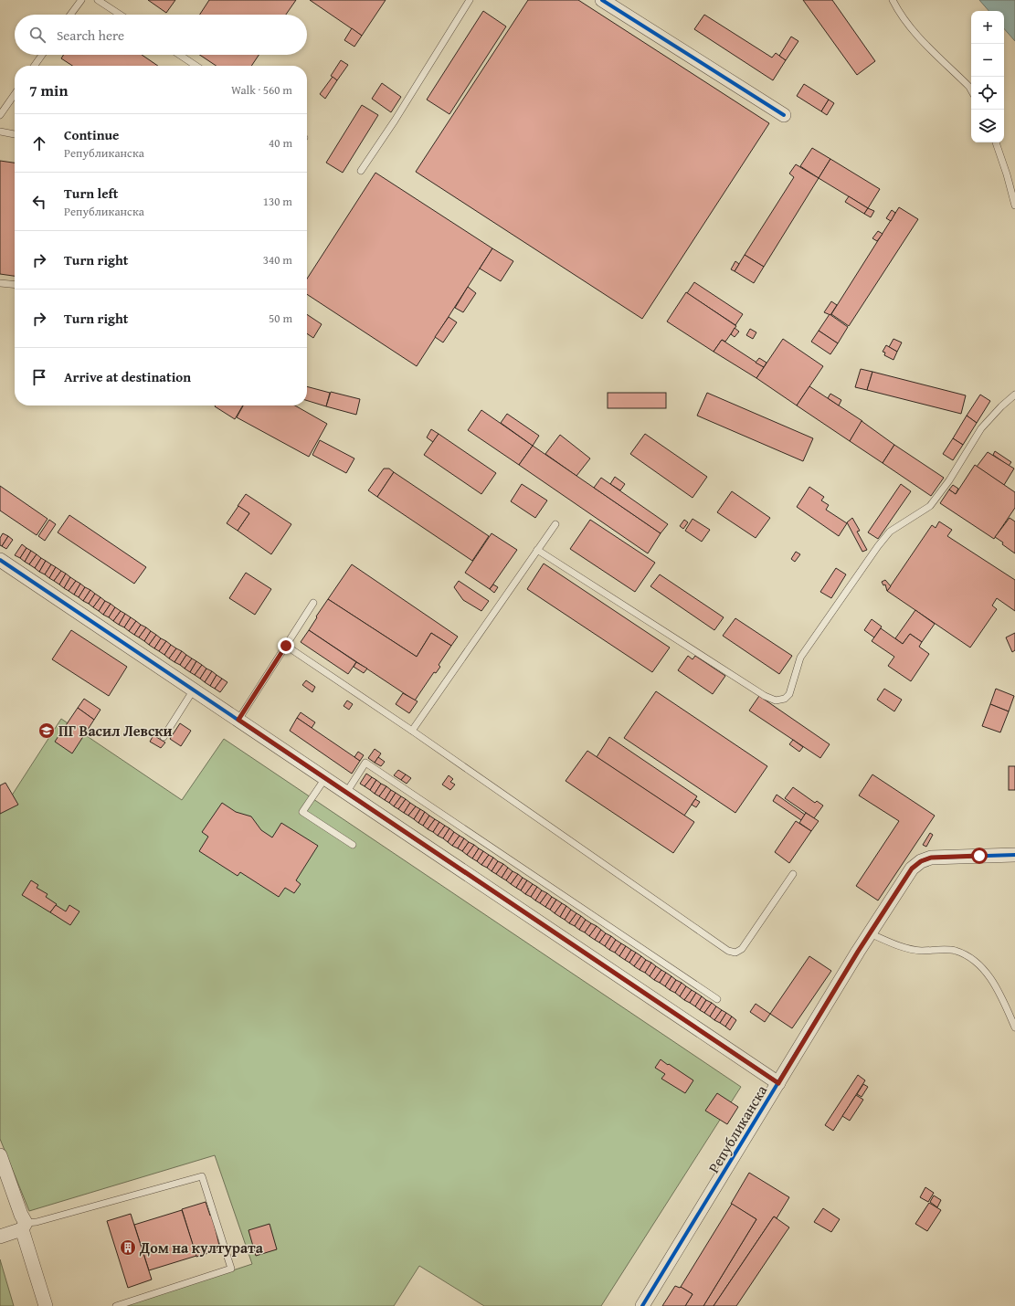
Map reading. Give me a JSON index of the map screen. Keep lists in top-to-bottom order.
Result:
{
  "streets": {
    "street": ["Републиканска"]
  },
  "places": {
    "school or university": ["ПГ Васил Левски"],
    "building": ["Дом на културата"]
  },
  "page": {
    "map_buttons": ["+", "−"],
    "search": "Search here",
    "heading": ["7 min", "Walk · 560 m"],
    "list": [
      ["Continue", "Републиканска", "40 m"],
      ["Turn left", "Републиканска", "130 m"],
      ["Turn right", "340 m"],
      ["Turn right", "50 m"],
      "Arrive at destination"
    ]
  }
}
